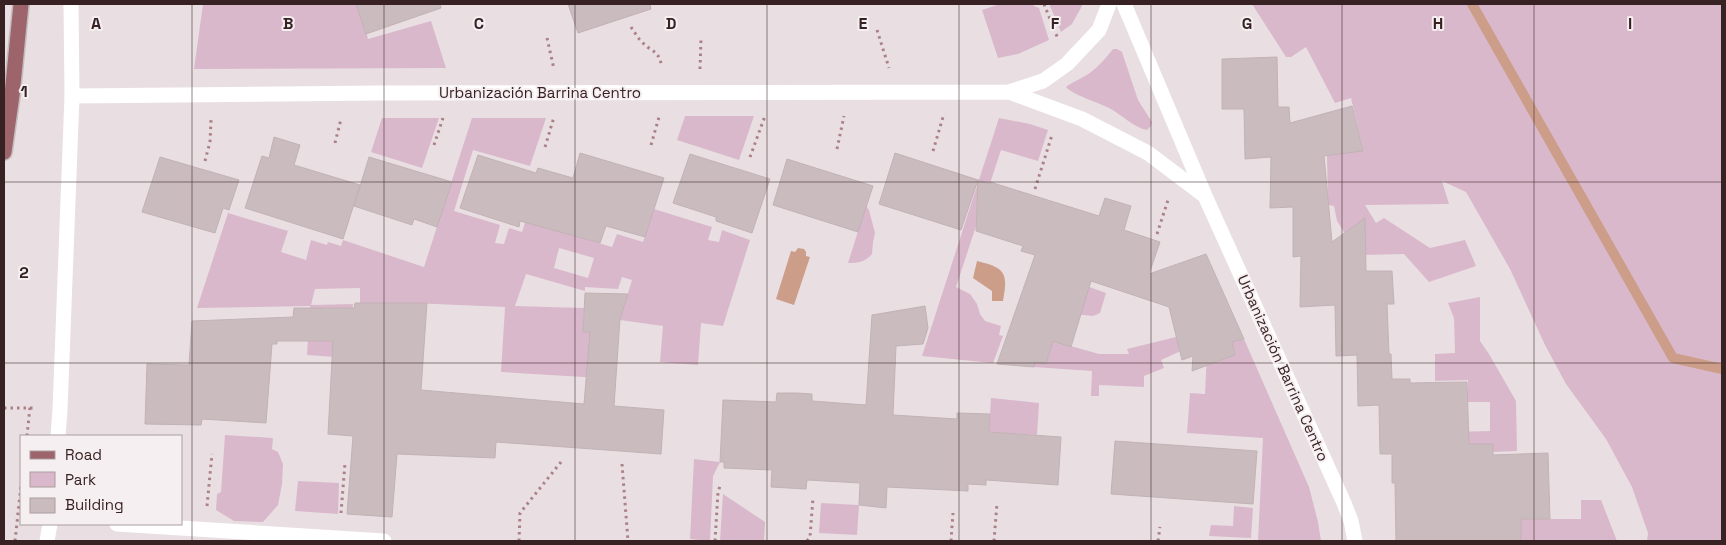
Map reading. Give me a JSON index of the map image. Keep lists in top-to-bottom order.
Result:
{
  "streets": {
    "street": ["Urbanización Barrina Centro"]
  },
  "legend": ["Road", "Park", "Building"],
  "grid": {
    "columns": [
      "A",
      "B",
      "C",
      "D",
      "E",
      "F",
      "G",
      "H",
      "I"
    ],
    "rows": ["1", "2"]
  }
}
